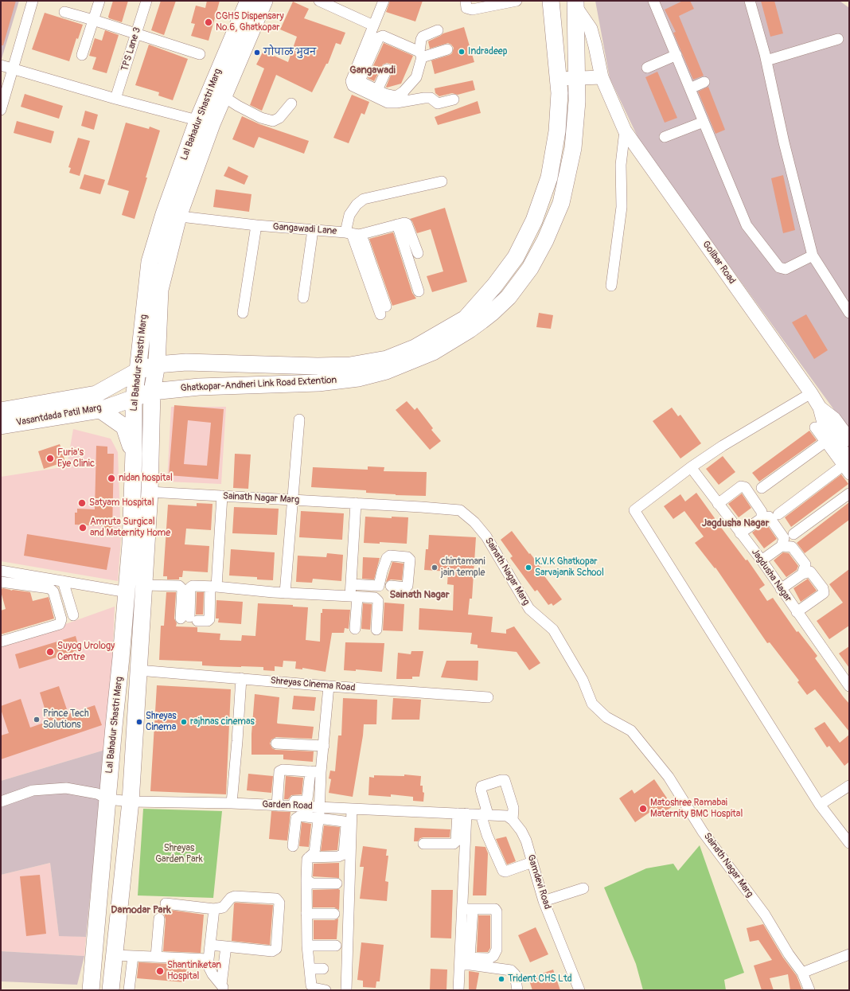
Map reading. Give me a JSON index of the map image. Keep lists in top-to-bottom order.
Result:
{
  "streets": {
    "main road": ["Lal Bahadur Shastri Marg", "Ghatkopar-Andheri Link Road Extention", "Vasantdada Patil Marg"],
    "street": [
      "TPS Lane 3",
      "Gangawadi Lane",
      "Golibar Road",
      "Sainath Nagar Marg",
      "Jagdusha Nagar",
      "Shreyas Cinema Road",
      "Garden Road",
      "Gamdevi Road"
    ]
  },
  "crossings": [
    ["Lal Bahadur Shastri Marg", "Gangawadi Lane"],
    ["Lal Bahadur Shastri Marg", "Ghatkopar-Andheri Link Road Extention"],
    ["Lal Bahadur Shastri Marg", "Vasantdada Patil Marg"],
    ["Lal Bahadur Shastri Marg", "Sainath Nagar Marg"],
    ["Lal Bahadur Shastri Marg", "Shreyas Cinema Road"],
    ["Lal Bahadur Shastri Marg", "Garden Road"],
    ["Golibar Road", "Ghatkopar-Andheri Link Road Extention"],
    ["Ghatkopar-Andheri Link Road Extention", "Vasantdada Patil Marg"]
  ],
  "districts": [
    "Gangawadi",
    "Jagdusha Nagar",
    "Sainath Nagar",
    "Damodar Park"
  ],
  "parks": ["Shreyas Garden Park"],
  "places": [
    "CGHS Dispensary No.6, Ghatkopar",
    "Indradeep",
    "गोपाळ भुवन",
    "Furia's Eye Clinic",
    "nidan hospital",
    "Satyam Hospital",
    "Amruta Surgical and Maternity Home",
    "chintamani jain temple",
    "K.V.K Ghatkopar Sarvajanik School",
    "Suyog Urology Centre",
    "Prince Tech Solutions",
    "Shreyas Cinema",
    "rajhnas cinemas",
    "Matoshree Ramabai Maternity BMC Hospital",
    "Shantiniketan Hospital",
    "Trident CHS Ltd"
  ]
}
